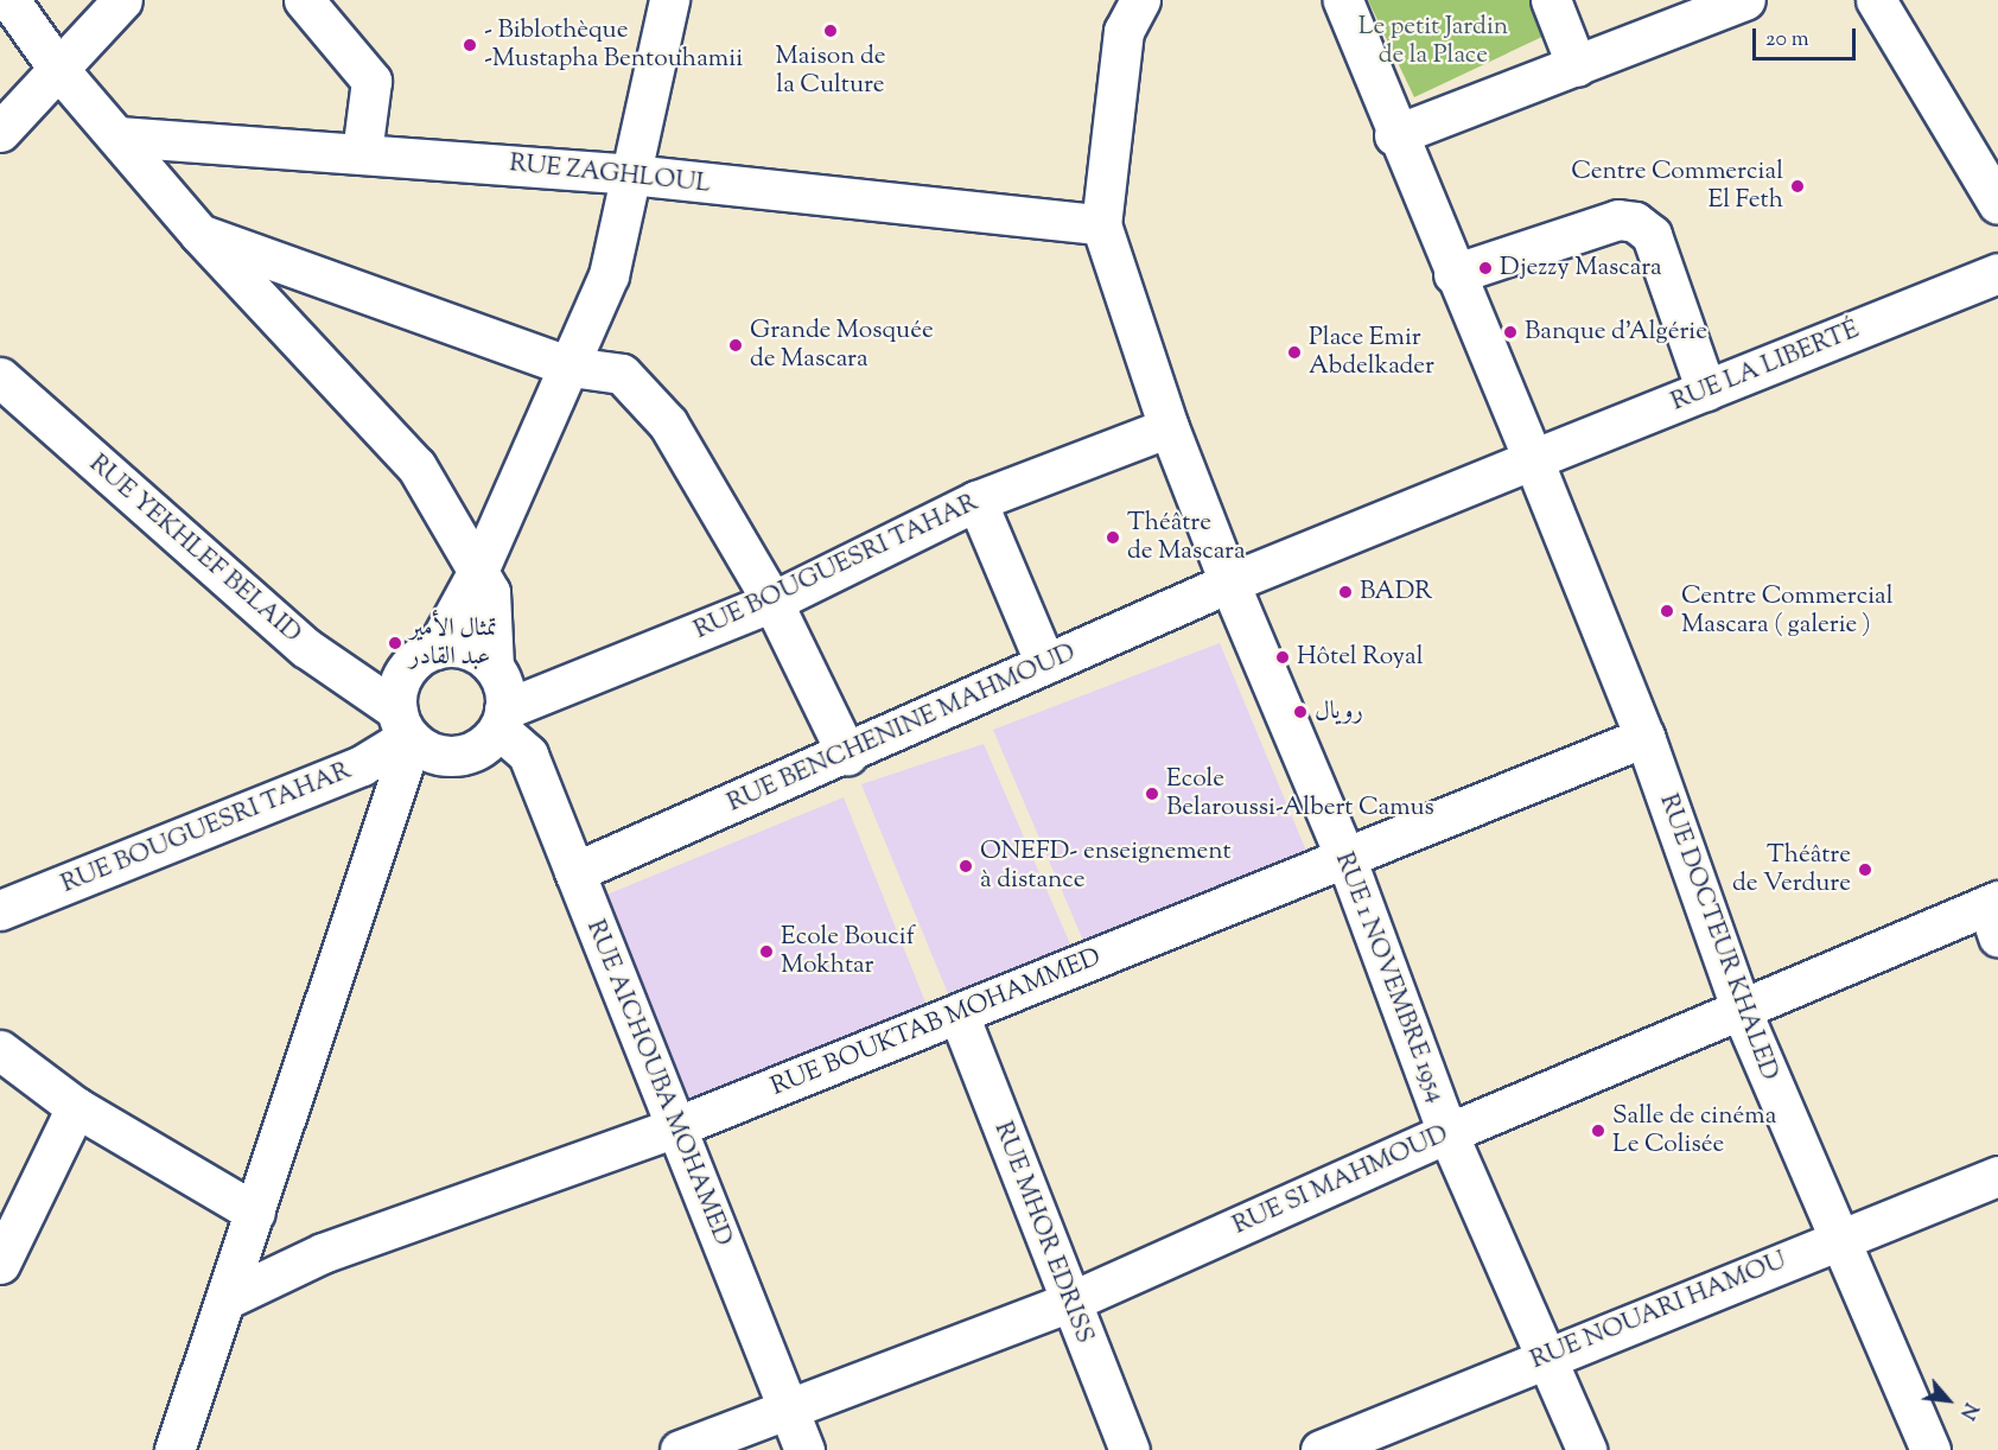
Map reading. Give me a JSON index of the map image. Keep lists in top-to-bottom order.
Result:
{
  "streets": {
    "street": [
      "RUE ZAGHLOUL",
      "RUE LA LIBERTÉ",
      "RUE YEKHLEF BELAID",
      "RUE BOUGUESRI TAHAR",
      "RUE BENCHENINE MAHMOUD",
      "RUE DOCTEUR KHALED",
      "RUE 1 NOVEMBRE 1954",
      "RUE BOUKTAB MOHAMMED",
      "RUE AICHOUBA MOHAMED",
      "RUE SI MAHMOUD",
      "RUE MHOR EDRISS",
      "RUE NOUARI HAMOU"
    ]
  },
  "crossings": [
    ["RUE ZAGHLOUL", "RUE 1 NOVEMBRE 1954"],
    ["RUE LA LIBERTÉ", "RUE BENCHENINE MAHMOUD"],
    ["RUE LA LIBERTÉ", "RUE DOCTEUR KHALED"],
    ["RUE LA LIBERTÉ", "RUE 1 NOVEMBRE 1954"],
    ["RUE YEKHLEF BELAID", "RUE BOUGUESRI TAHAR"],
    ["RUE YEKHLEF BELAID", "RUE AICHOUBA MOHAMED"],
    ["RUE BOUGUESRI TAHAR", "RUE 1 NOVEMBRE 1954"],
    ["RUE BOUGUESRI TAHAR", "RUE AICHOUBA MOHAMED"],
    ["RUE BENCHENINE MAHMOUD", "RUE 1 NOVEMBRE 1954"],
    ["RUE BENCHENINE MAHMOUD", "RUE AICHOUBA MOHAMED"],
    ["RUE DOCTEUR KHALED", "RUE BOUKTAB MOHAMMED"],
    ["RUE DOCTEUR KHALED", "RUE SI MAHMOUD"],
    ["RUE DOCTEUR KHALED", "RUE NOUARI HAMOU"],
    ["RUE 1 NOVEMBRE 1954", "RUE BOUKTAB MOHAMMED"],
    ["RUE 1 NOVEMBRE 1954", "RUE SI MAHMOUD"],
    ["RUE 1 NOVEMBRE 1954", "RUE NOUARI HAMOU"],
    ["RUE BOUKTAB MOHAMMED", "RUE AICHOUBA MOHAMED"],
    ["RUE BOUKTAB MOHAMMED", "RUE MHOR EDRISS"],
    ["RUE AICHOUBA MOHAMED", "RUE SI MAHMOUD"],
    ["RUE SI MAHMOUD", "RUE MHOR EDRISS"]
  ],
  "parks": ["Le petit Jardin de la Place"],
  "places": [
    "Maison de la Culture",
    "- Biblothèque -Mustapha Bentouhamii",
    "Centre Commercial El Feth",
    "Djezzy Mascara",
    "Banque d'Algérie",
    "Grande Mosquée de Mascara",
    "Place Emir Abdelkader",
    "Théâtre de Mascara",
    "BADR",
    "Centre Commercial Mascara ( galerie )",
    "تمثال الأمير عبد القادر",
    "Hôtel Royal",
    "رويال",
    "Ecole Belaroussi-Albert Camus",
    "ONEFD- enseignement à distance",
    "Théâtre de Verdure",
    "Ecole Boucif Mokhtar",
    "Salle de cinéma Le Colisée"
  ],
  "scale_bar": "20 m",
  "north": "bottom right"
}
